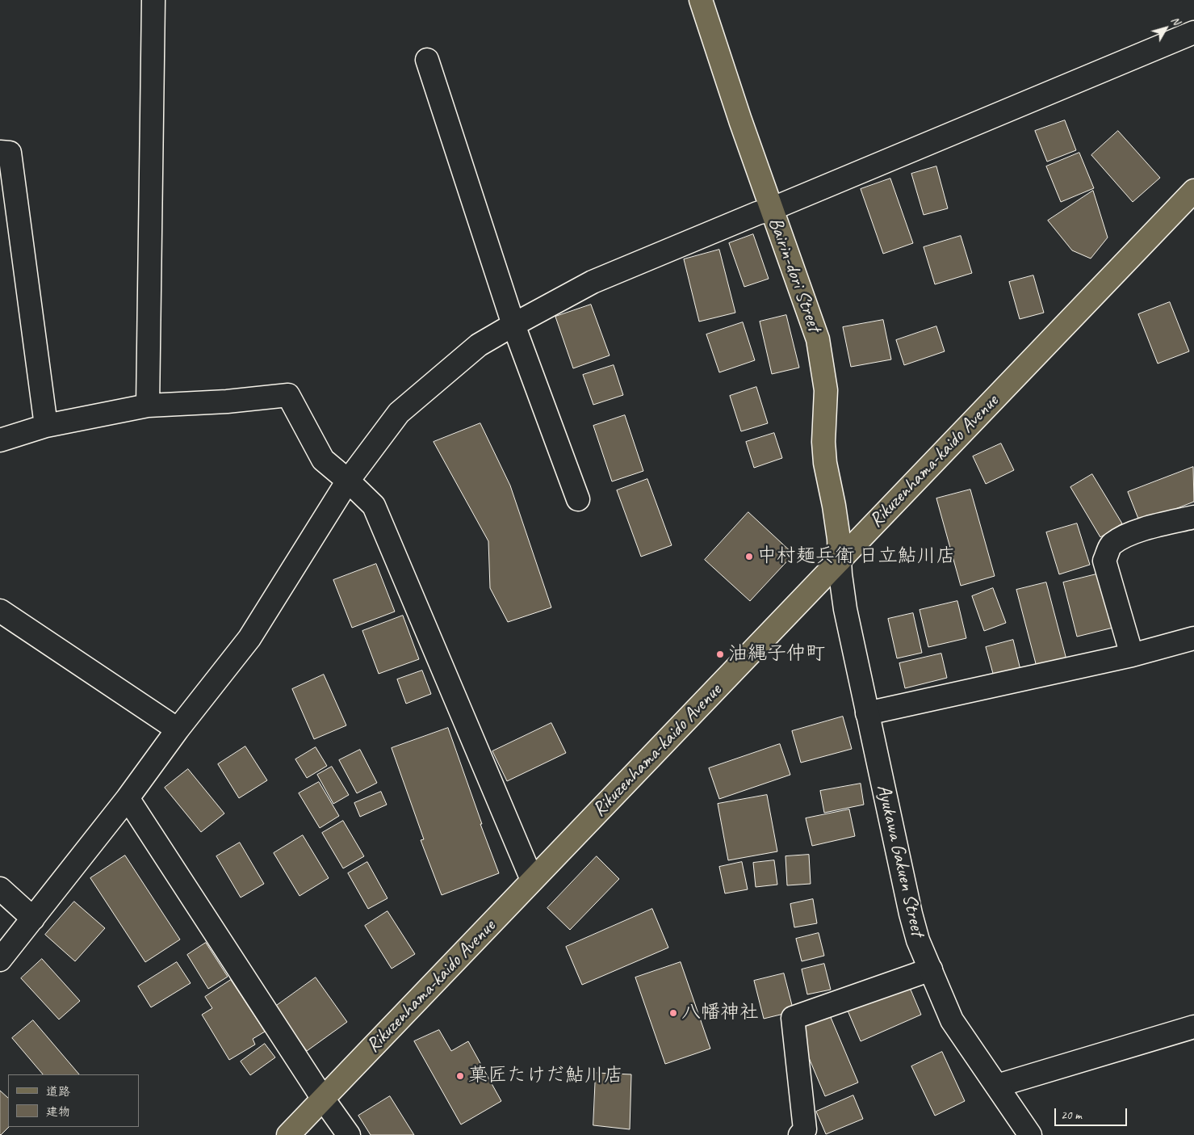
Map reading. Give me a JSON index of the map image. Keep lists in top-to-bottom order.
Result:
{
  "streets": {
    "main road": ["Bairin-dori Street", "Rikuzenhama-kaido Avenue"],
    "street": ["Ayukawa Gakuen Street"]
  },
  "crossings": [
    ["Bairin-dori Street", "Rikuzenhama-kaido Avenue"],
    ["Bairin-dori Street", "Ayukawa Gakuen Street"],
    ["Rikuzenhama-kaido Avenue", "Ayukawa Gakuen Street"]
  ],
  "places": [
    "中村麺兵衛 日立鮎川店",
    "油縄子仲町",
    "八幡神社",
    "菓匠たけだ鮎川店"
  ],
  "legend": ["道路", "建物"],
  "scale_bar": "20 m",
  "north": "top right"
}
